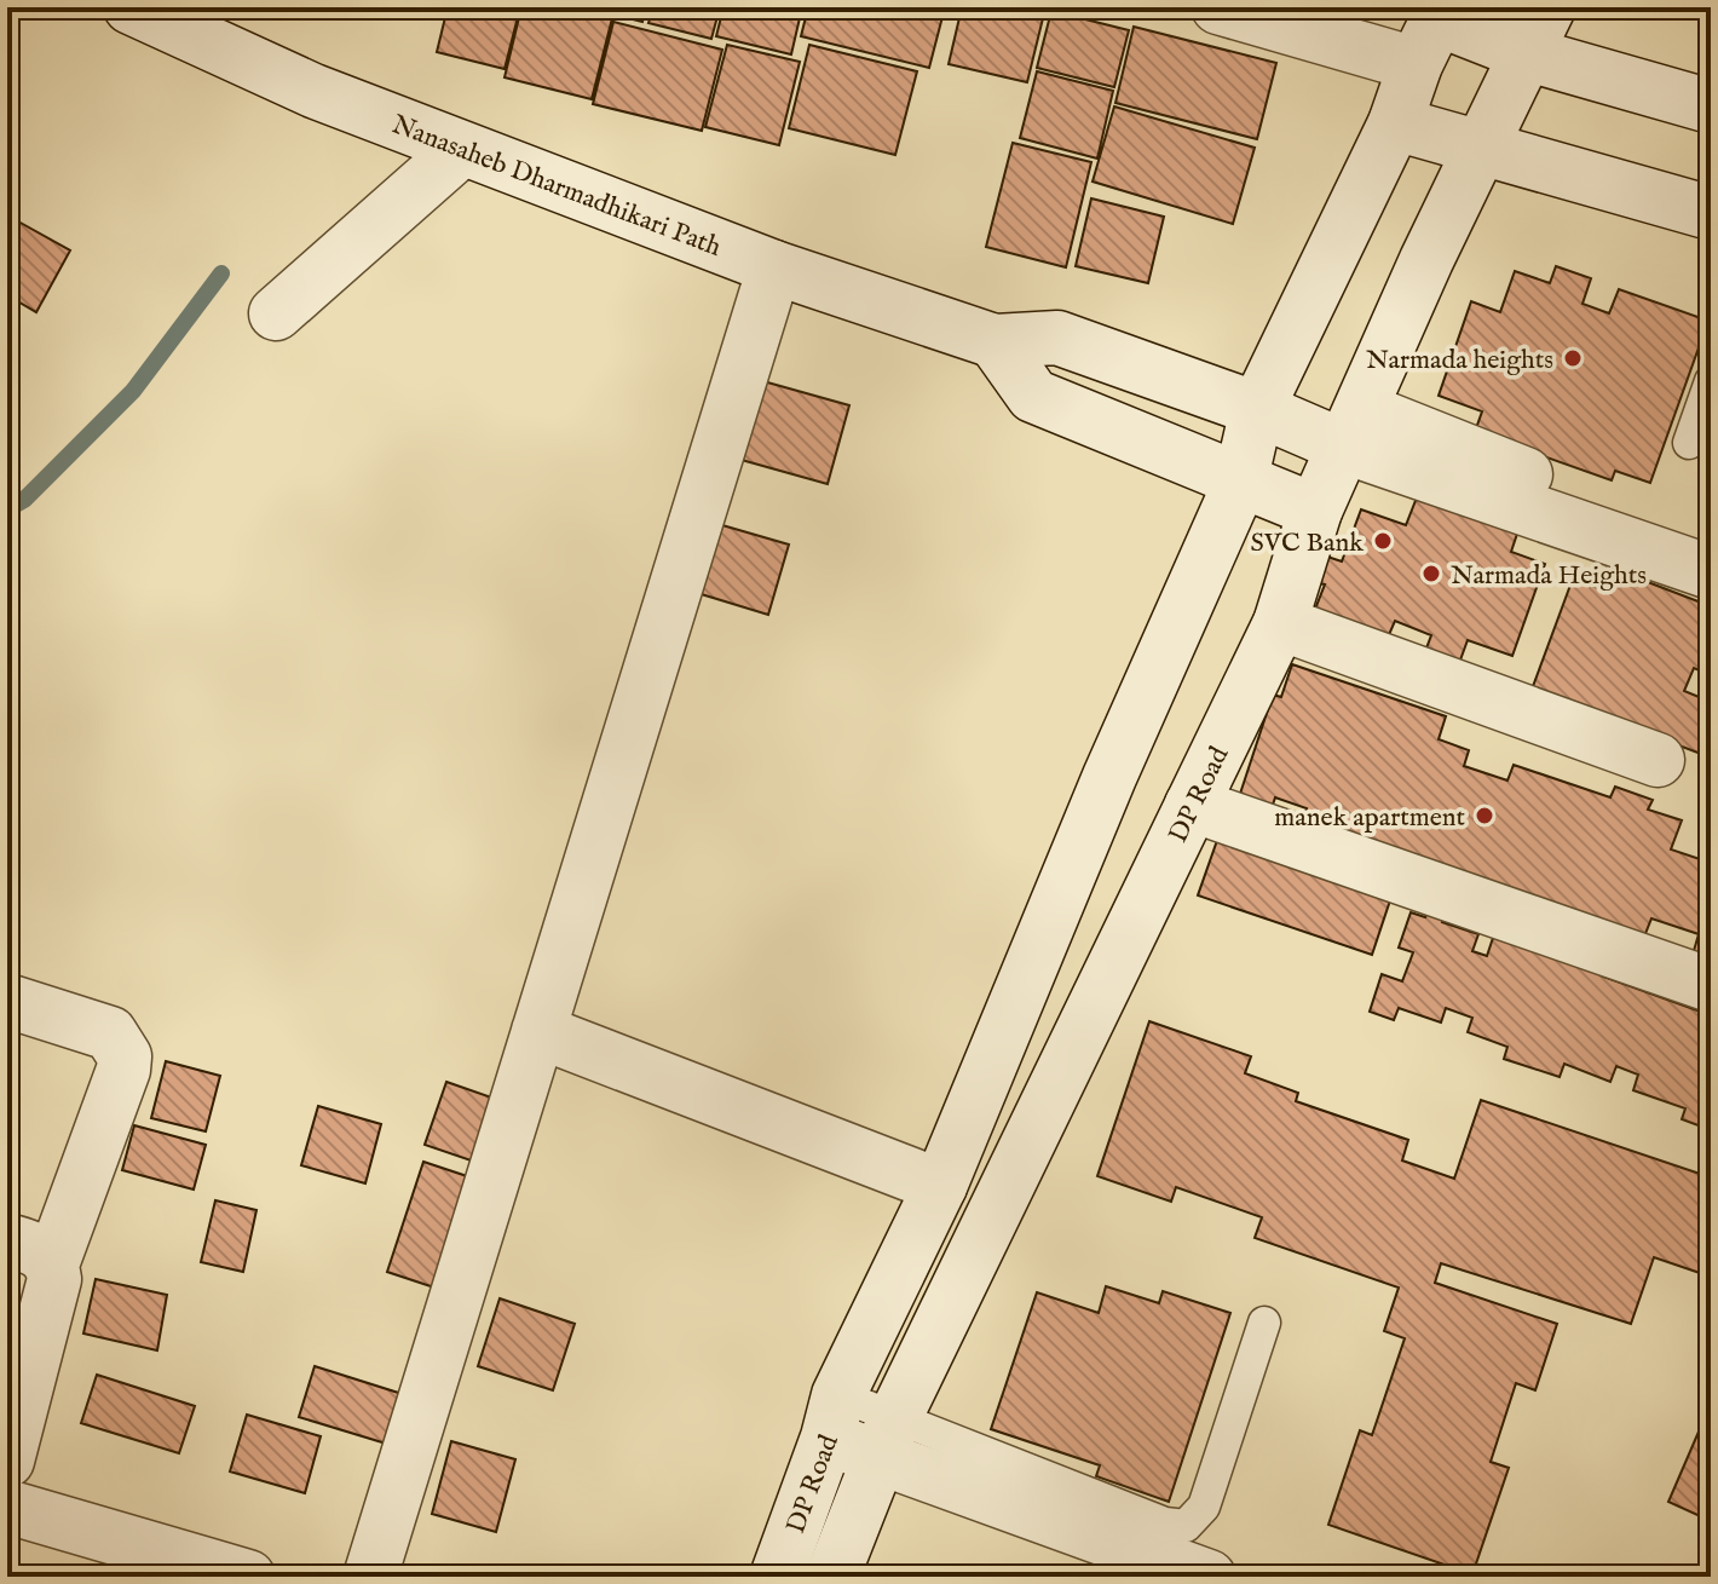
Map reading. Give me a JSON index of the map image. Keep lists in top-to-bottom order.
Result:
{
  "streets": {
    "street": ["Nanasaheb Dharmadhikari Path", "DP Road"]
  },
  "crossings": [
    ["Nanasaheb Dharmadhikari Path", "DP Road"]
  ],
  "places": [
    "Narmada heights",
    "SVC Bank",
    "Narmada Heights",
    "manek apartment"
  ]
}
